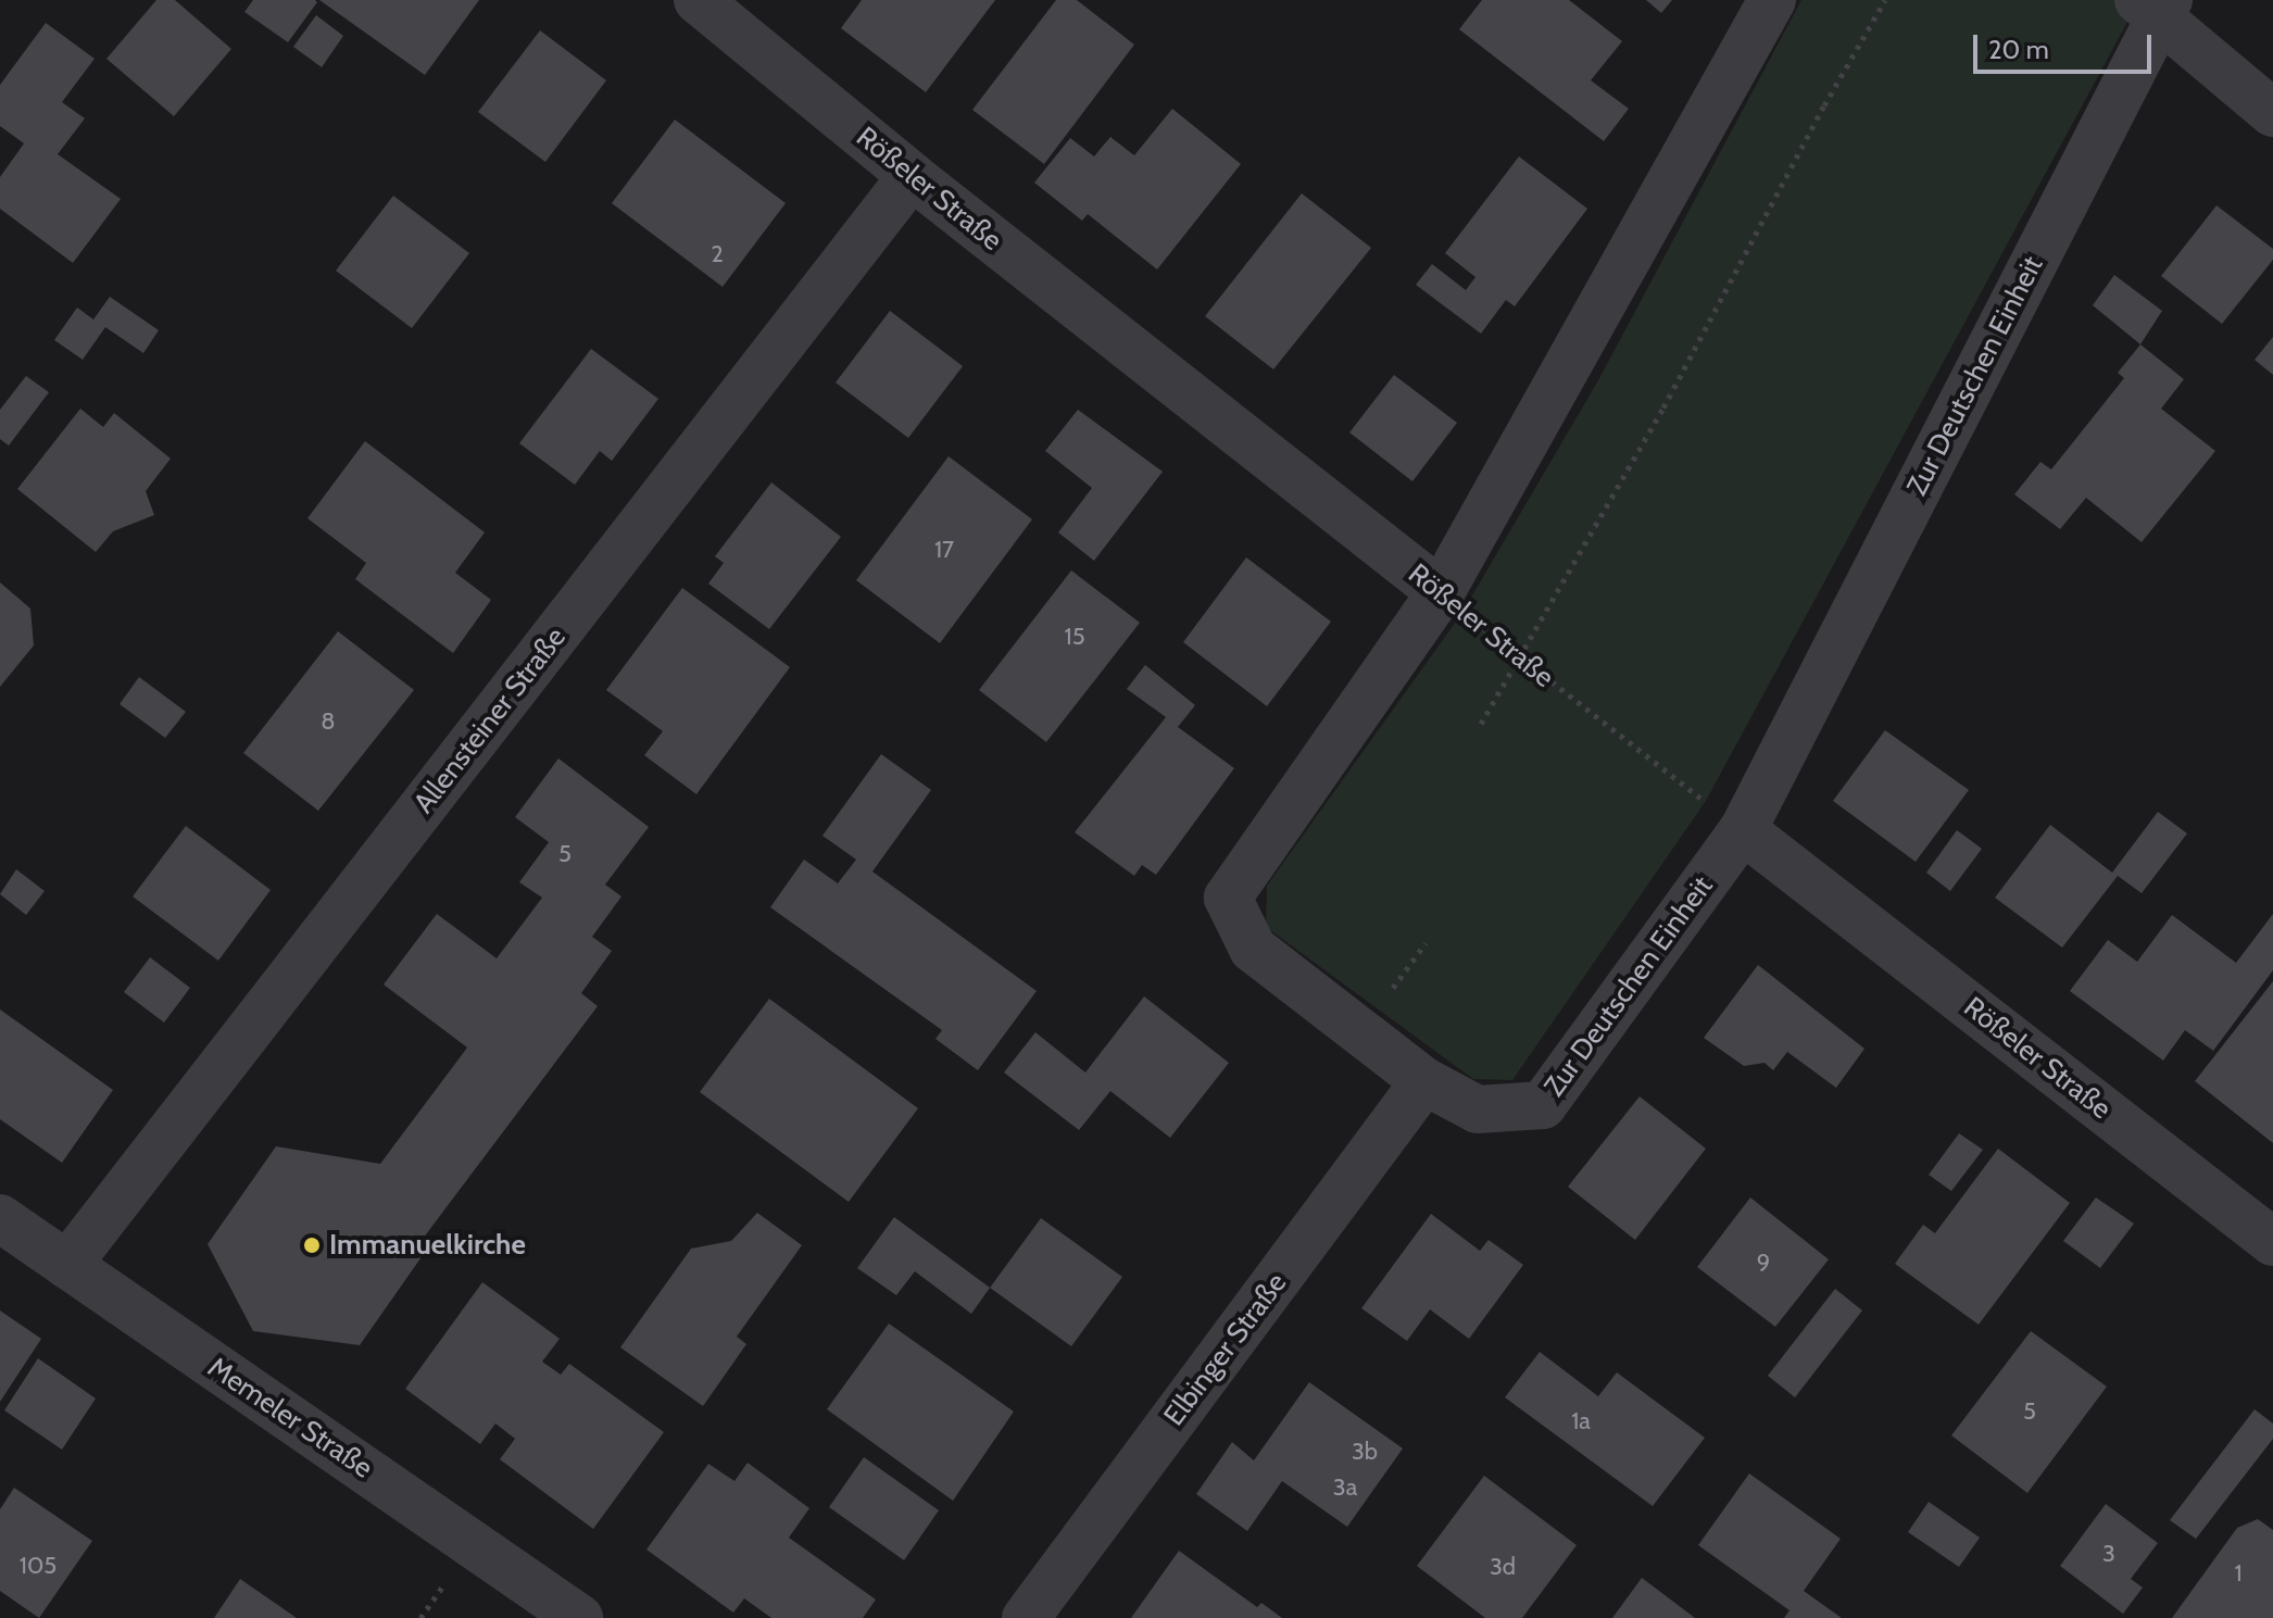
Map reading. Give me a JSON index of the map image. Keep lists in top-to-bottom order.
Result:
{
  "streets": {
    "street": [
      "Rößeler Straße",
      "Zur Deutschen Einheit",
      "Allensteiner Straße",
      "Elbinger Straße",
      "Memeler Straße"
    ]
  },
  "crossings": [
    ["Rößeler Straße", "Zur Deutschen Einheit"],
    ["Rößeler Straße", "Allensteiner Straße"],
    ["Zur Deutschen Einheit", "Elbinger Straße"],
    ["Allensteiner Straße", "Memeler Straße"]
  ],
  "places": ["Immanuelkirche"],
  "house_numbers": [
    "2",
    "17",
    "15",
    "8",
    "5",
    "9",
    "5",
    "1a",
    "3b",
    "3a",
    "3",
    "105",
    "3d",
    "1"
  ],
  "scale_bar": "20 m"
}
